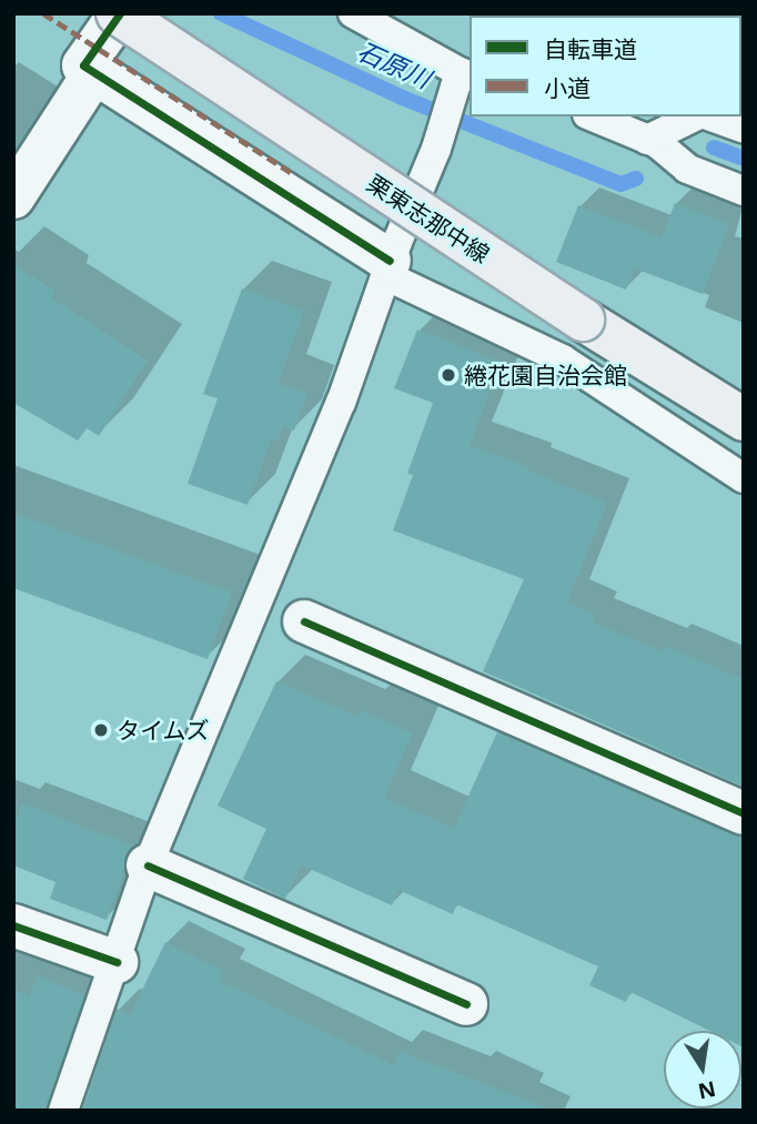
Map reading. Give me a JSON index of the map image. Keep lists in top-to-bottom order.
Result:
{
  "streets": {
    "main road": ["栗東志那中線"]
  },
  "water": ["石原川"],
  "places": ["綣花園自治会館", "タイムズ"],
  "legend": ["自転車道", "小道"],
  "north": "bottom"
}
